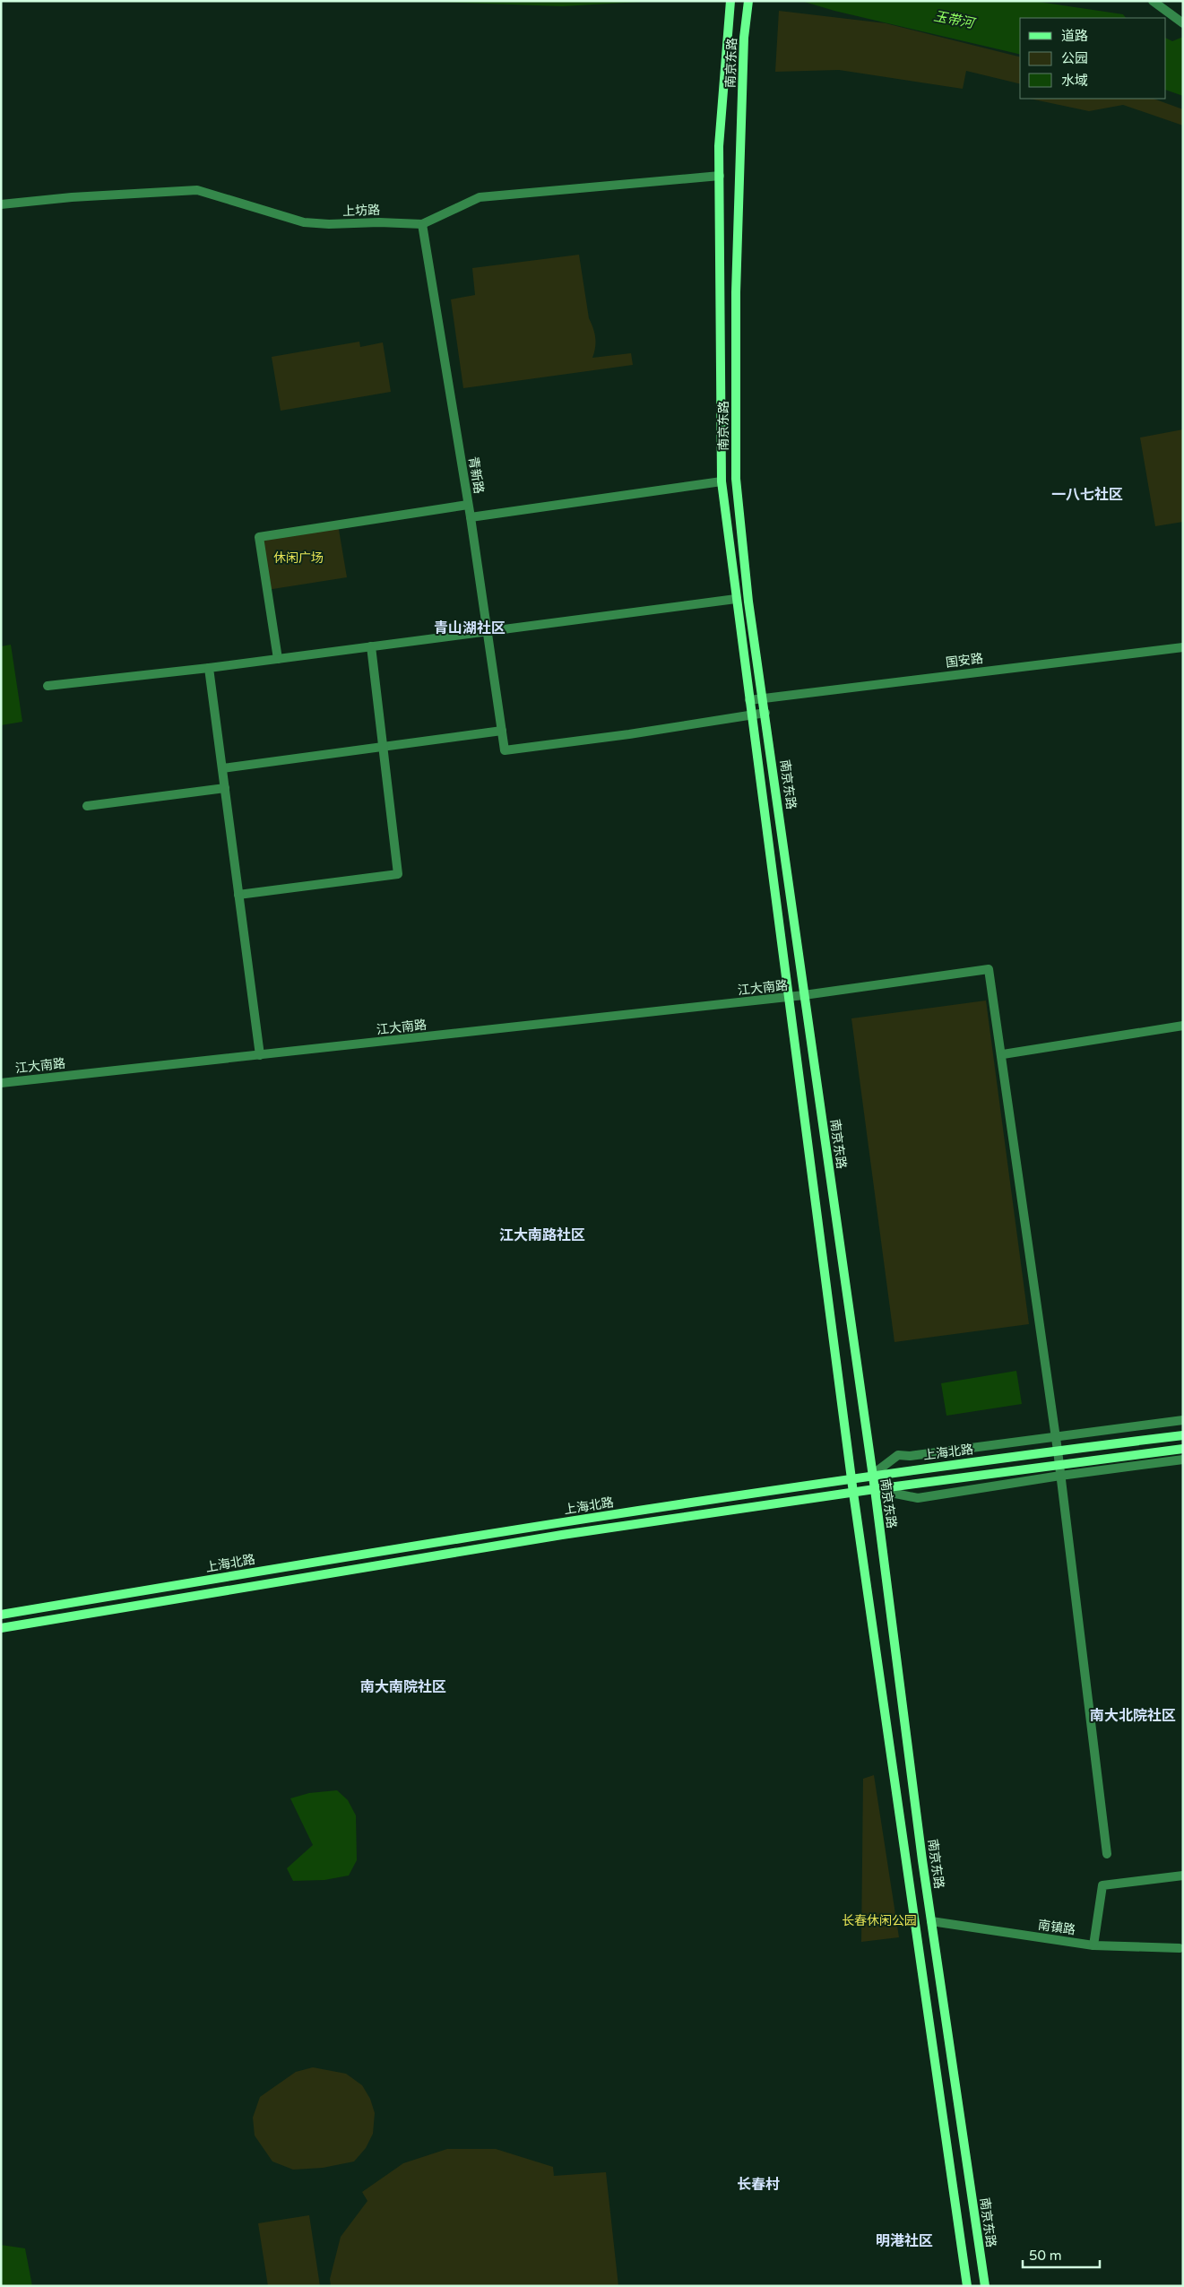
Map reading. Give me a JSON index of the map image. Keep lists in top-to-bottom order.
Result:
{
  "streets": {
    "main road": ["南京东路", "上海北路"],
    "street": [
      "上坊路",
      "青新路",
      "国安路",
      "江大南路",
      "南镇路"
    ]
  },
  "crossings": [
    ["南京东路", "上坊路"],
    ["南京东路", "青新路"],
    ["南京东路", "国安路"],
    ["南京东路", "江大南路"],
    ["南京东路", "上海北路"],
    ["南京东路", "南镇路"],
    ["上坊路", "青新路"]
  ],
  "districts": [
    "一八七社区",
    "青山湖社区",
    "江大南路社区",
    "南大南院社区",
    "南大北院社区",
    "长春村",
    "明港社区"
  ],
  "water": ["玉带河"],
  "parks": ["休闲广场", "长春休闲公园"],
  "legend": ["道路", "公园", "水域"],
  "scale_bar": "50 m"
}
